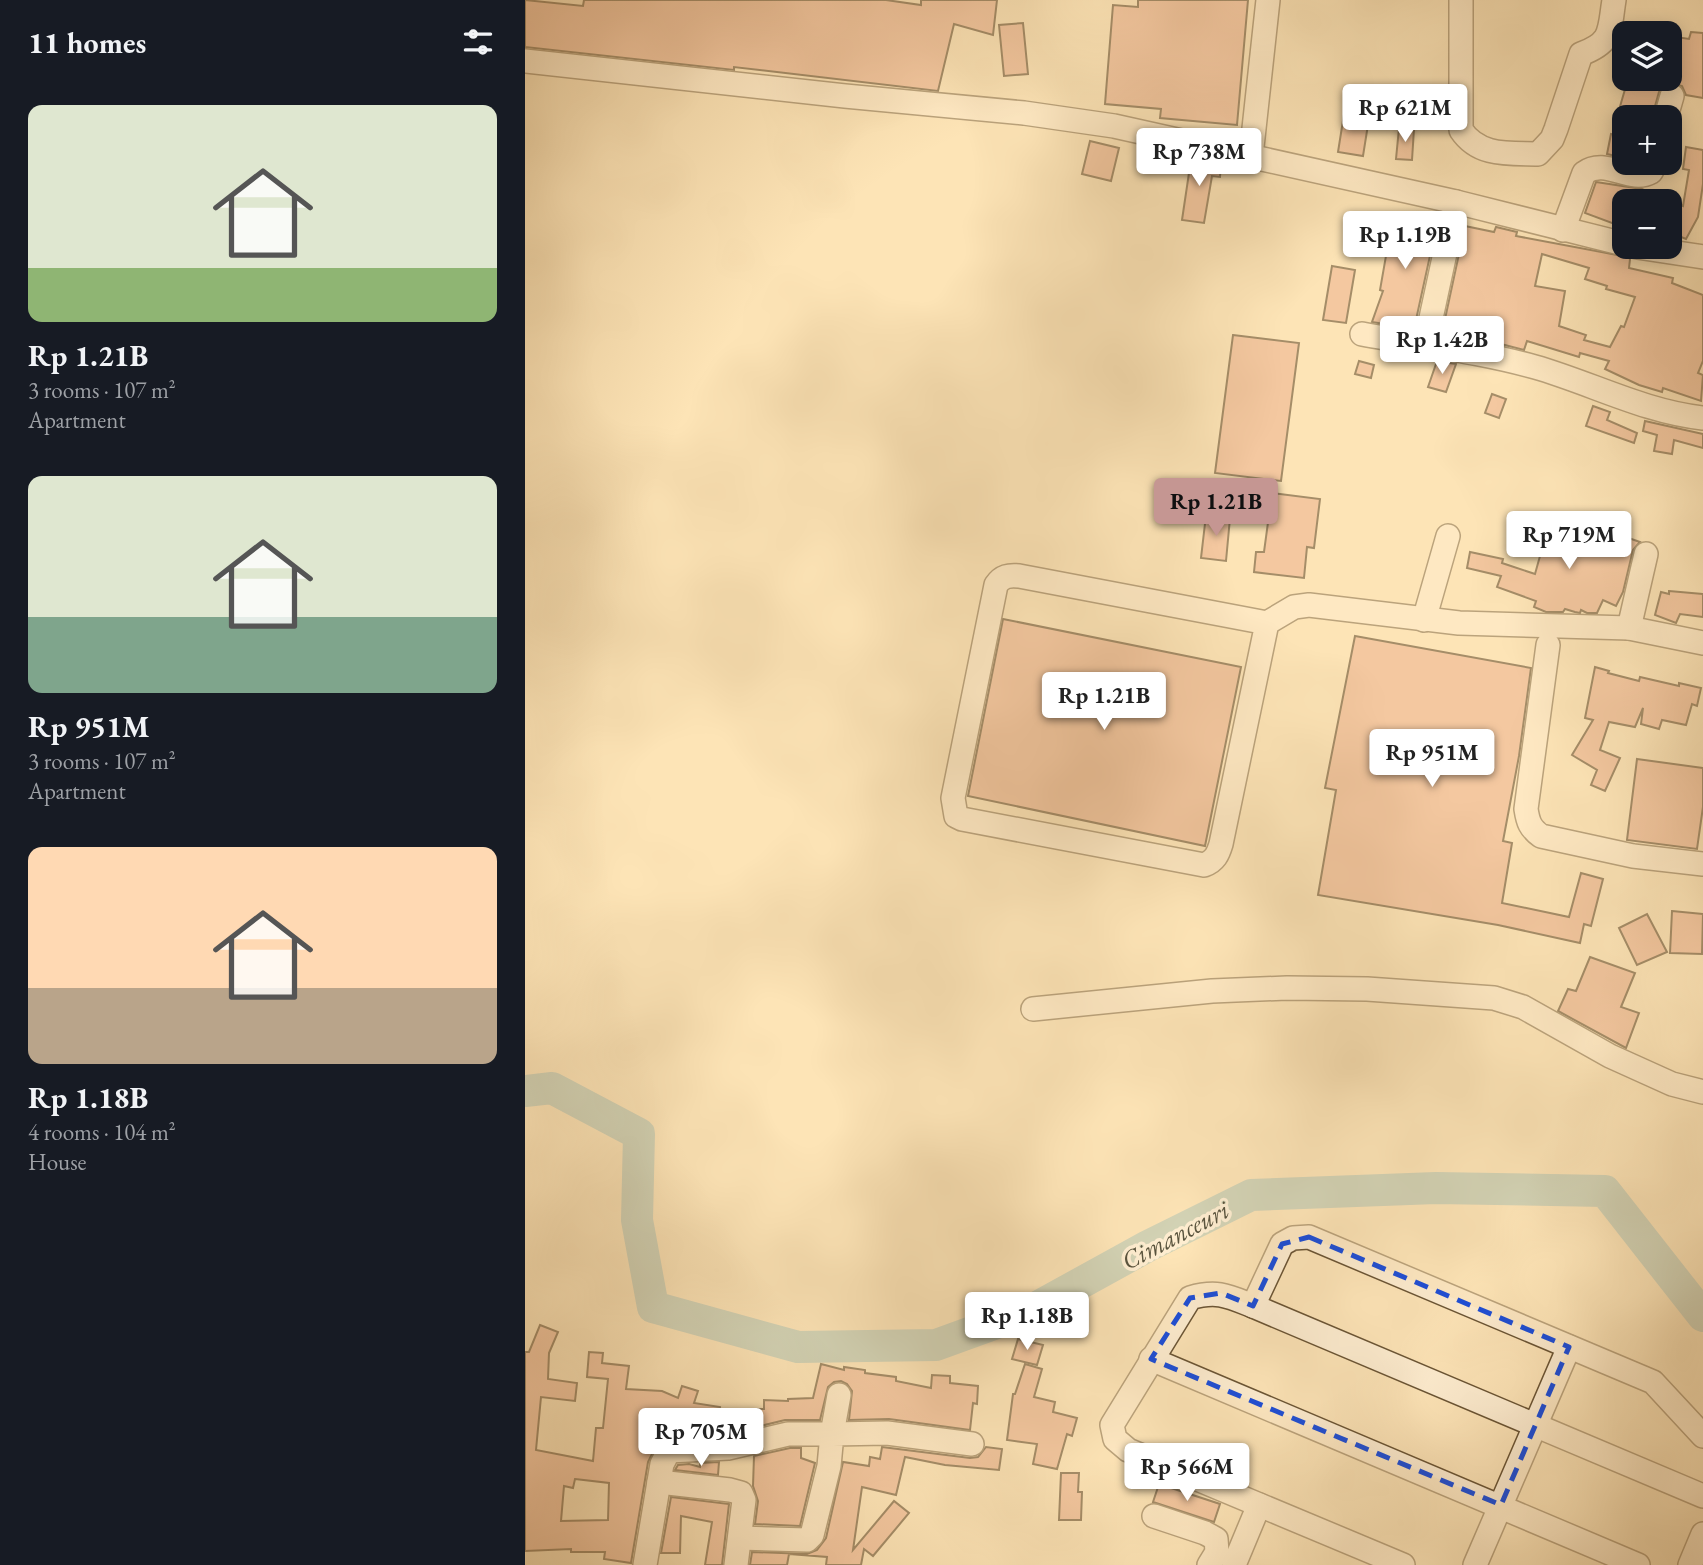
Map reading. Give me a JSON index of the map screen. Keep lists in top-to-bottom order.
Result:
{
  "water": ["Cimanceuri"],
  "page": {
    "heading": "11 homes",
    "map_buttons": ["+", "−"],
    "list": [
      {
        "name": "Rp 1.21B",
        "note": "3 rooms · 107 m² · Apartment"
      },
      {
        "name": "Rp 951M",
        "note": "3 rooms · 107 m² · Apartment"
      },
      {
        "name": "Rp 1.18B",
        "note": "4 rooms · 104 m² · House"
      }
    ],
    "price": [
      "Rp 621M",
      "Rp 738M",
      "Rp 1.19B",
      "Rp 1.42B",
      "Rp 1.21B",
      "Rp 719M",
      "Rp 1.21B",
      "Rp 951M",
      "Rp 1.18B",
      "Rp 705M",
      "Rp 566M"
    ]
  }
}
